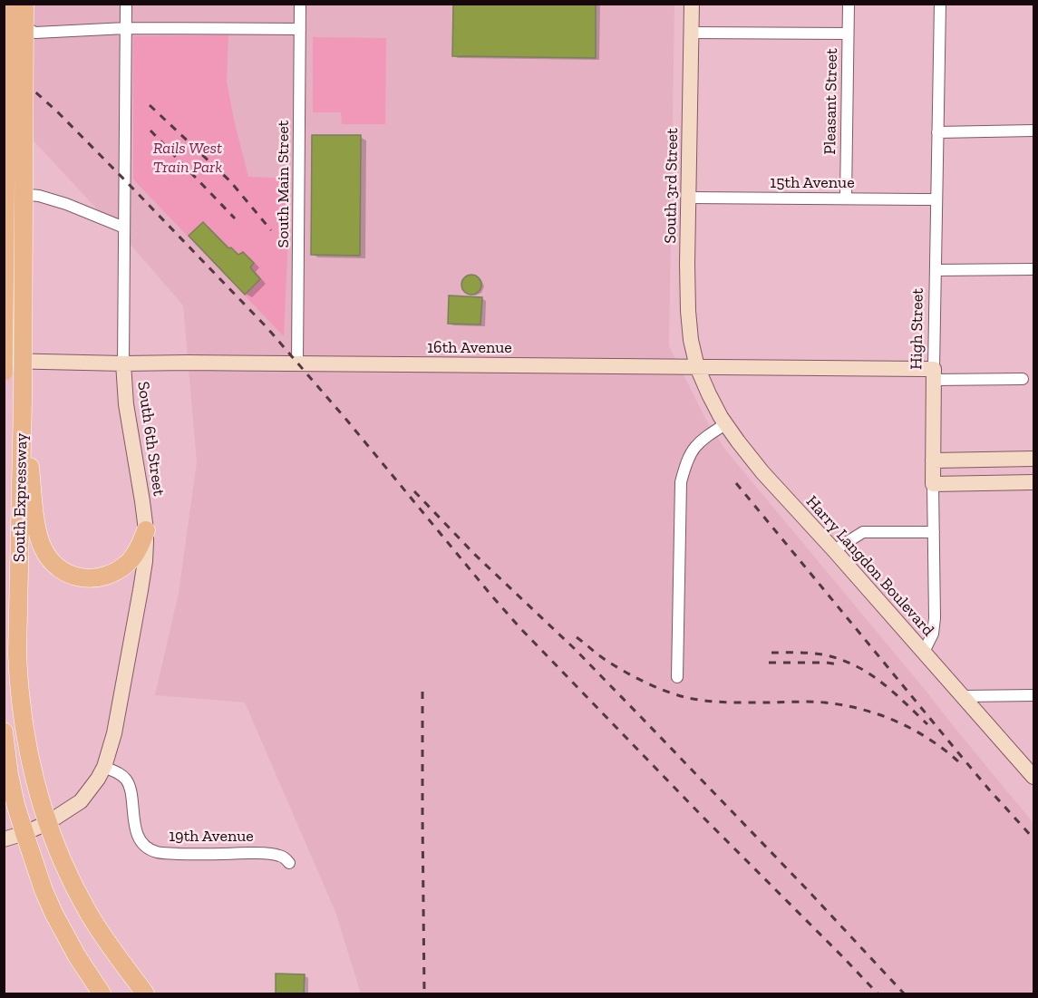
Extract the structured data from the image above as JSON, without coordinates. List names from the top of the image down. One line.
{"streets":{"main road":["South Expressway"],"street":["Pleasant Street","15th Avenue","South Main Street","South 3rd Street","High Street","16th Avenue","South 6th Street","Harry Langdon Boulevard","19th Avenue"]},"crossings":[["Pleasant Street","15th Avenue"],["15th Avenue","South 3rd Street"],["15th Avenue","High Street"],["South Main Street","16th Avenue"],["South 3rd Street","16th Avenue"],["South 3rd Street","Harry Langdon Boulevard"],["High Street","16th Avenue"],["High Street","Harry Langdon Boulevard"],["16th Avenue","South 6th Street"],["16th Avenue","Harry Langdon Boulevard"],["South 6th Street","South Expressway"],["South 6th Street","19th Avenue"]],"parks":["Rails West Train Park"]}
